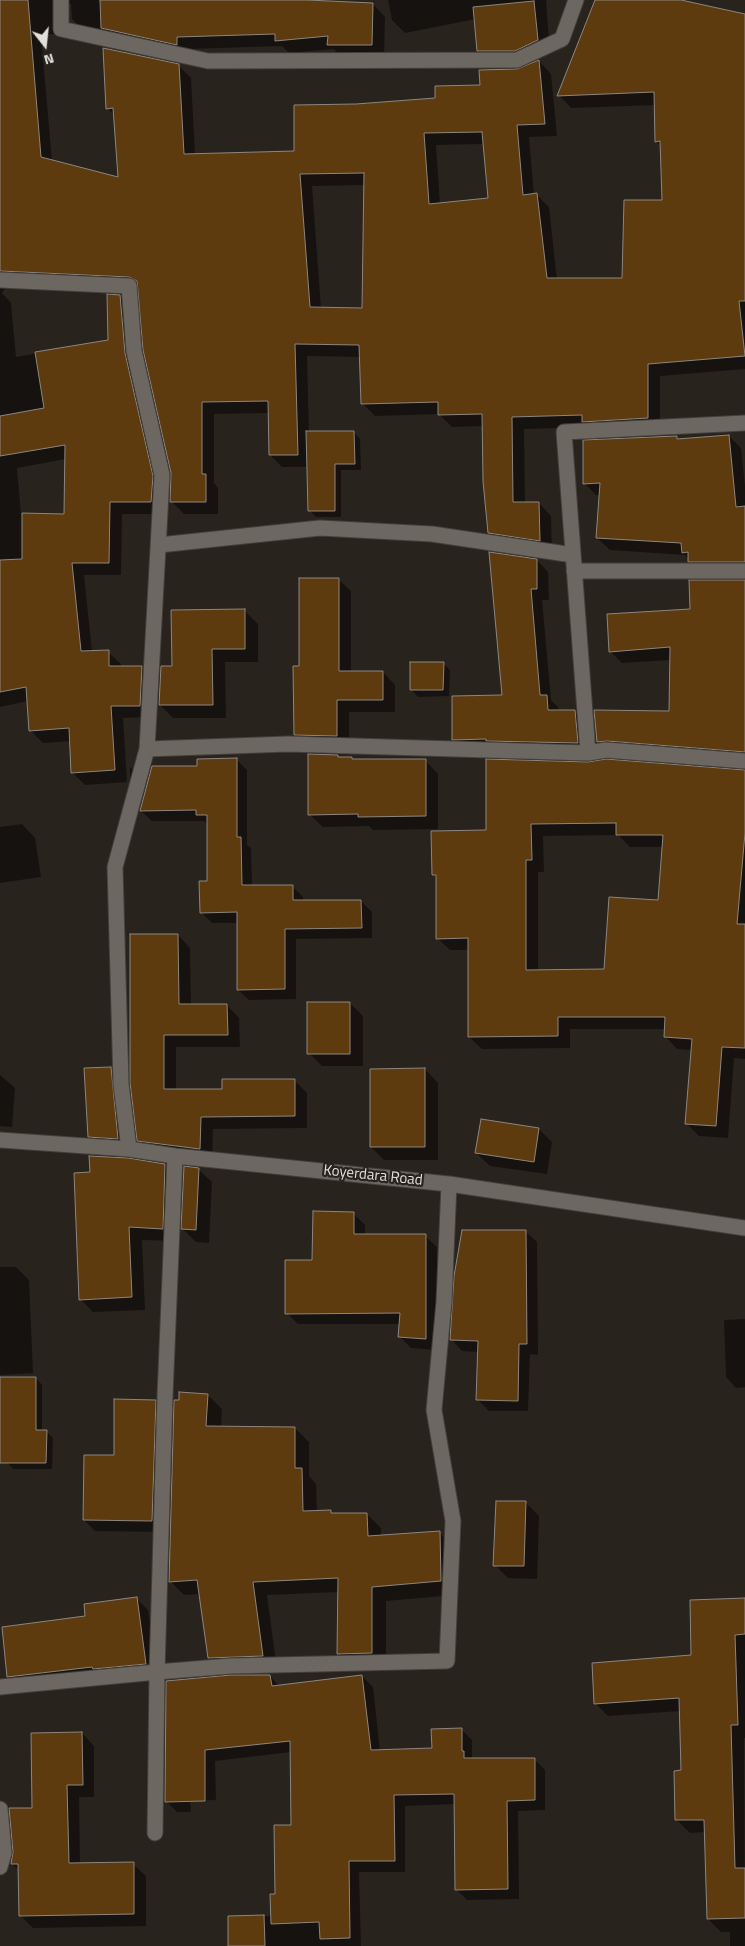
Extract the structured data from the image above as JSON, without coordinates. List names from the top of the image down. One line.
{"streets":{"street":["Koyerdara Road"]},"north":"bottom"}
